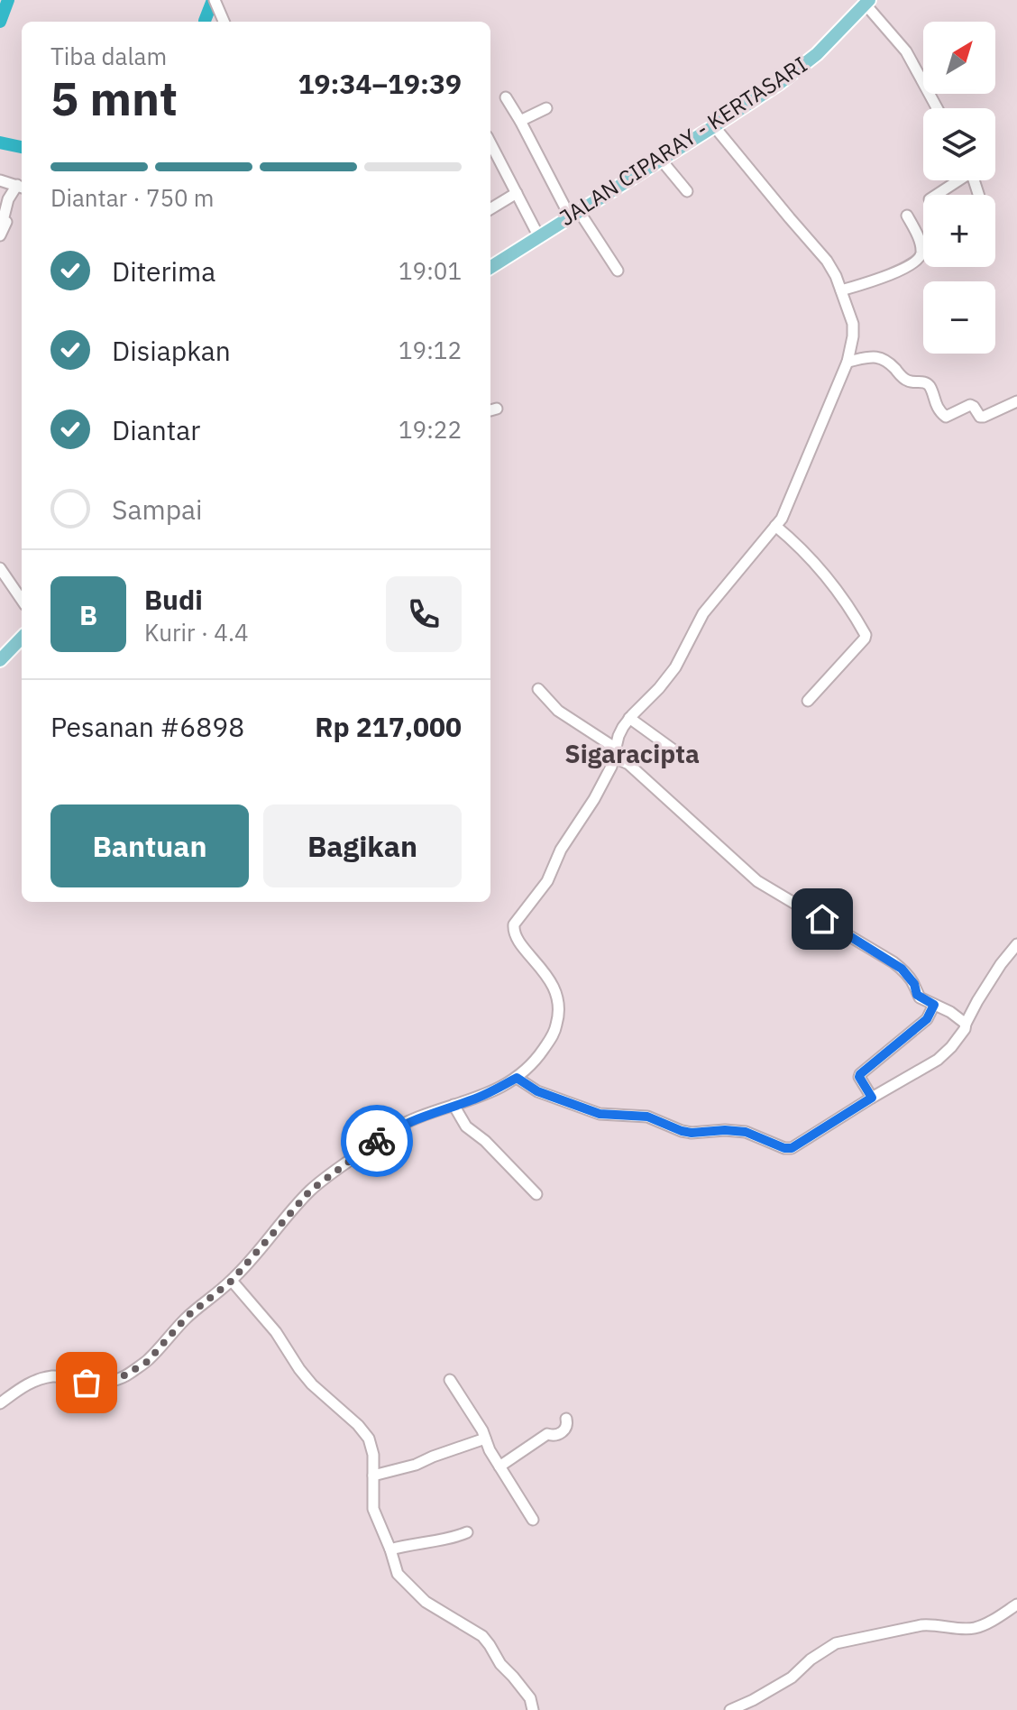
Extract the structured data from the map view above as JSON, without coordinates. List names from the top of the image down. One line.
{"streets":{"main road":["JALAN CIPARAY - KERTASARI"]},"districts":["Sigaracipta"],"north":"top right","page":{"map_buttons":["+","−"],"heading":["5 mnt","Tiba dalam","19:34–19:39"],"panel":["Budi","Kurir · 4.4","Pesanan #6898","Rp 217,000"],"bar":"Diantar · 750 m","list":[["Diterima","19:01"],["Disiapkan","19:12"],["Diantar","19:22"],"Sampai"],"round":"B","buttons":["Bantuan","Bagikan"]}}
